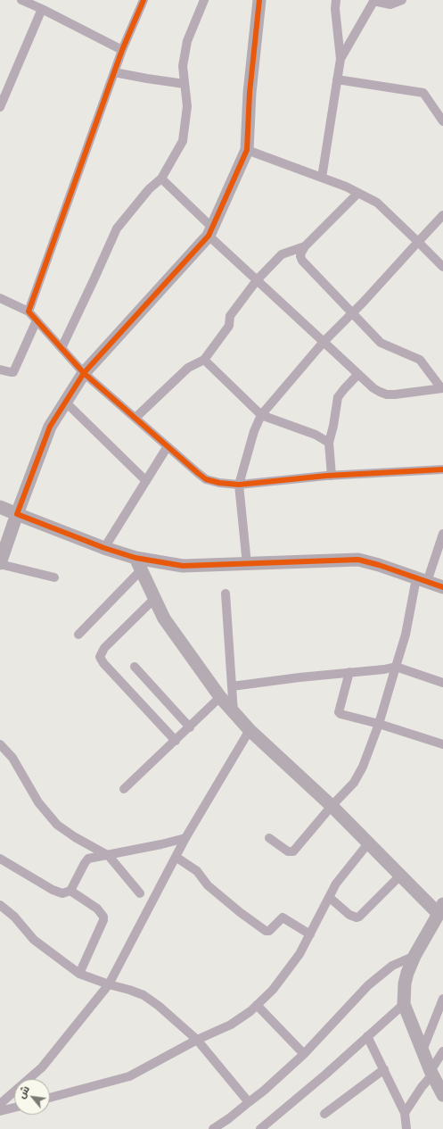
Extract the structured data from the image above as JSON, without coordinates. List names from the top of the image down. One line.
{"north":"top left"}
